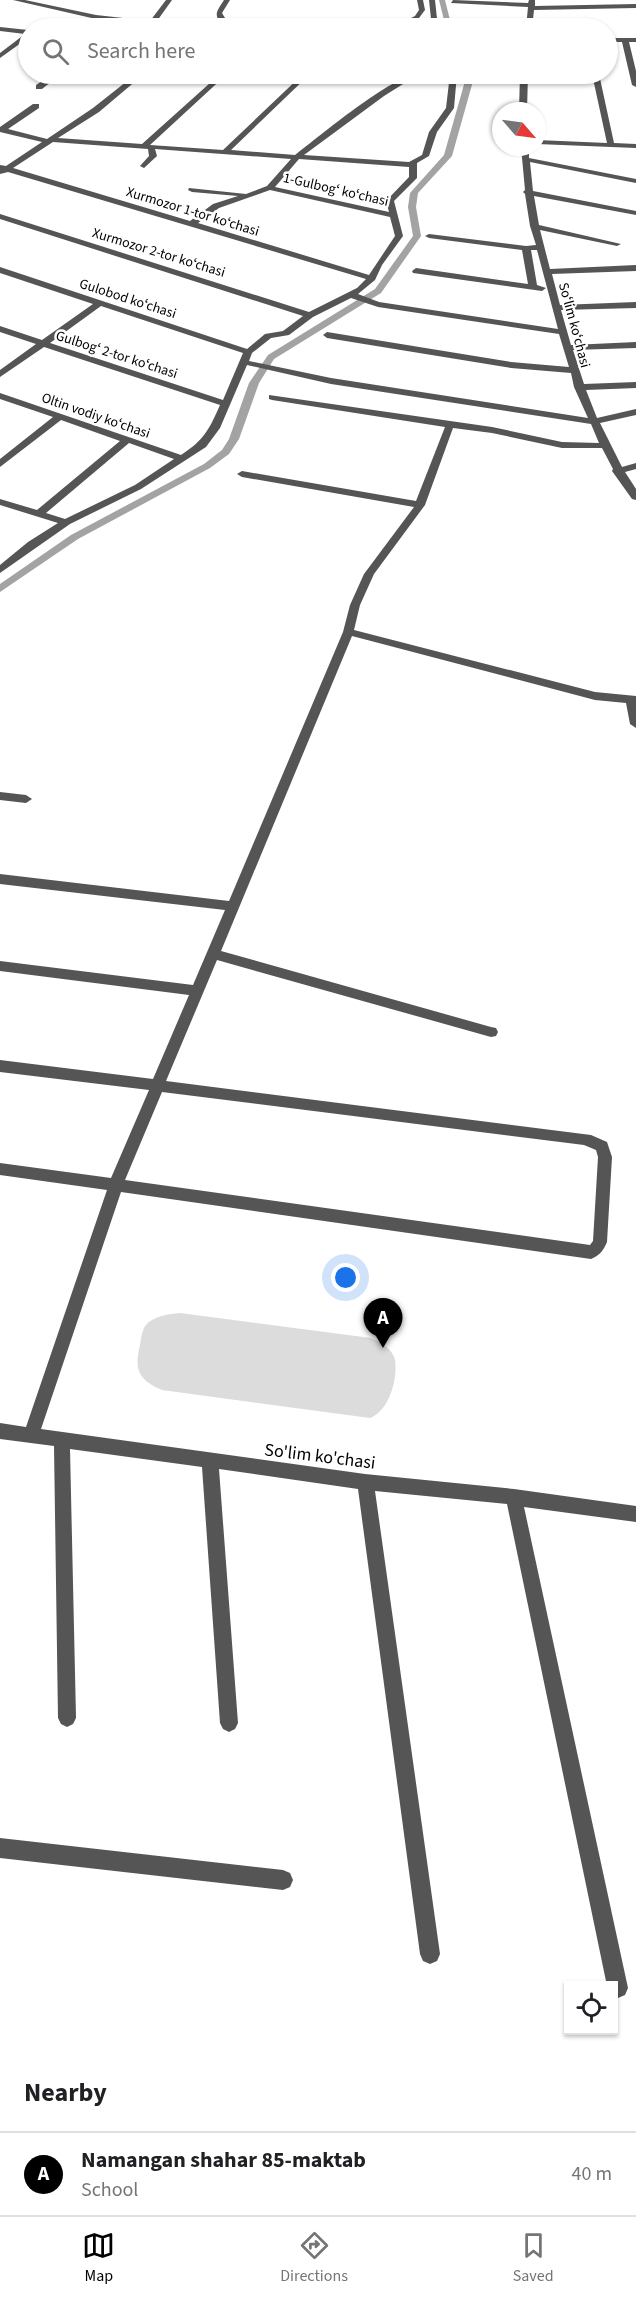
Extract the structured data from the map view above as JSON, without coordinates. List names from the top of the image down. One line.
{"streets":{"street":["1-Gulbogʻ koʻchasi","Xurmozor 1-tor koʻchasi","Xurmozor 2-tor koʻchasi","Gulobod koʻchasi","Soʻlim koʻchasi","Gulbogʻ 2-tor koʻchasi","Oltin vodiy koʻchasi","So'lim ko'chasi"]},"north":"bottom right","page":{"search":"Search here","pins":"A","heading":"Nearby","list":[{"mark":"A","name":"Namangan shahar 85-maktab","note":"School","value":"40 m"}],"nav":["Map","Directions","Saved"]}}
